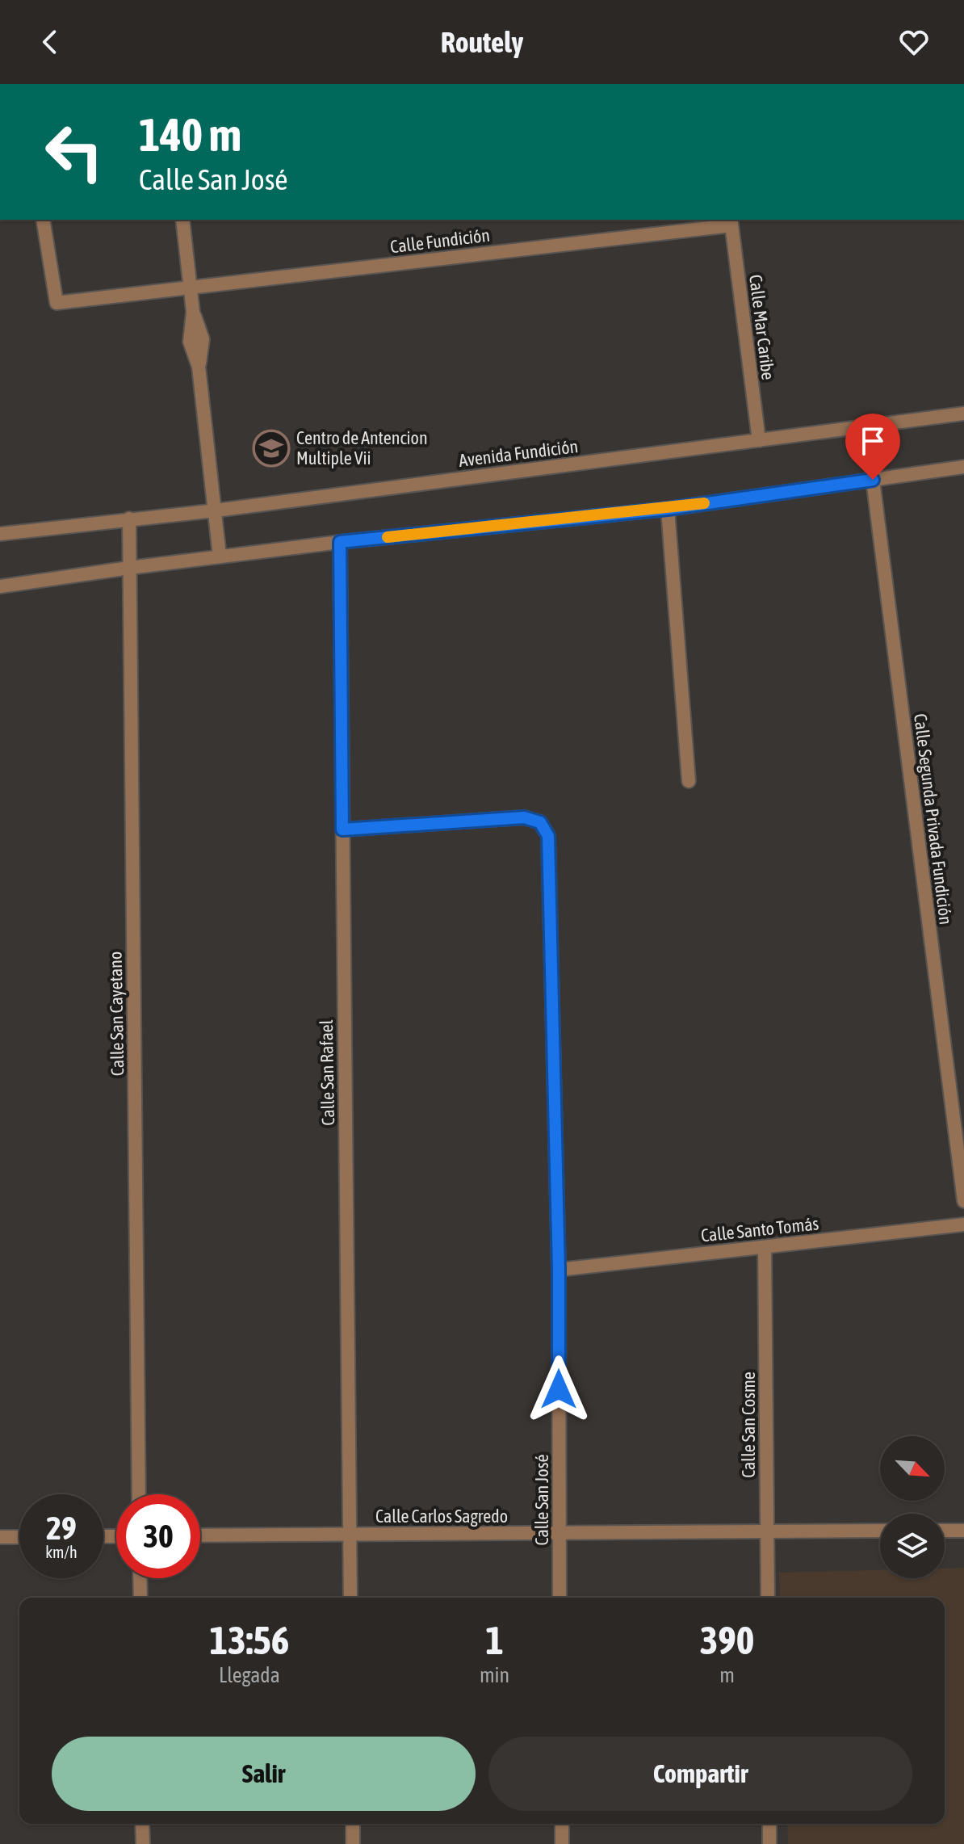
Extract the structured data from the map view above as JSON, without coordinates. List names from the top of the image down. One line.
{"streets":{"street":["Calle Fundición","Calle Mar Caribe","Avenida Fundición","Calle Segunda Privada Fundición","Calle San Cayetano","Calle San Rafael","Calle Santo Tomás","Calle San Cosme","Calle San José","Calle Carlos Sagredo"]},"crossings":[["Calle Fundición","Calle Mar Caribe"],["Calle Mar Caribe","Avenida Fundición"],["Avenida Fundición","Calle San Cayetano"],["Calle San Rafael","Calle San José"],["Calle San Rafael","Calle Carlos Sagredo"],["Calle Santo Tomás","Calle San Cosme"],["Calle Santo Tomás","Calle San José"],["Calle San Cosme","Calle Carlos Sagredo"],["Calle San José","Calle Carlos Sagredo"]],"places":{"school or university":["Centro de Antencion Multiple Vii"]},"north":"bottom right","page":{"header":"Routely","turn":["140 m","Calle San José"],"speed":"29 km/h","limit":"30","eta":["13:56","Llegada","1","min","390","m"],"buttons":["Salir","Compartir"]}}
